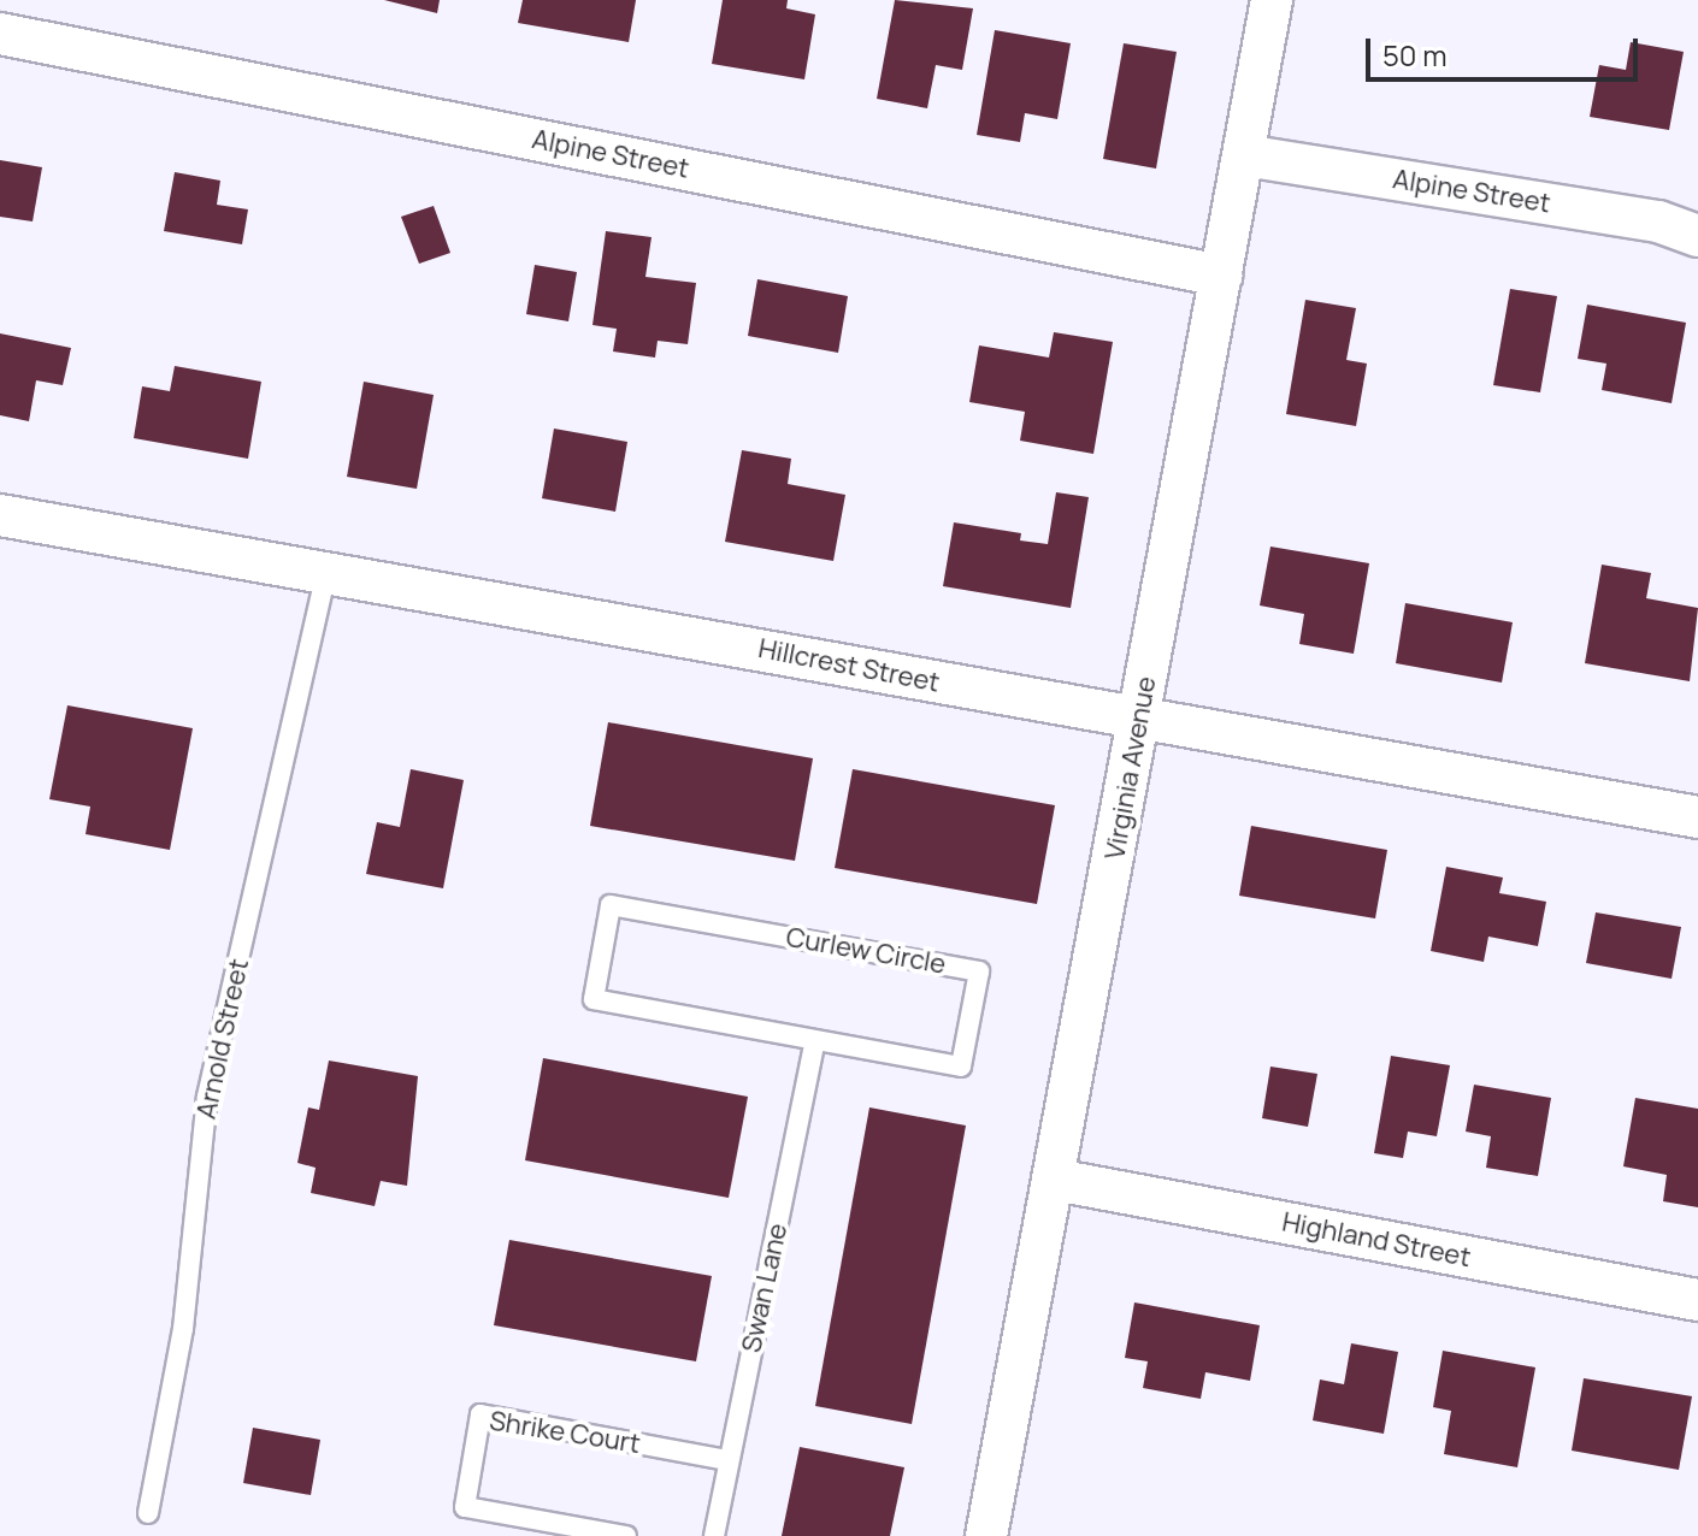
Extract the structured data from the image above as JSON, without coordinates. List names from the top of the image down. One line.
{"streets":{"street":["Alpine Street","Hillcrest Street","Virginia Avenue","Highland Street"],"lane":["Curlew Circle","Arnold Street","Swan Lane","Shrike Court"]},"crossings":[["Alpine Street","Virginia Avenue"],["Hillcrest Street","Virginia Avenue"],["Hillcrest Street","Arnold Street"],["Virginia Avenue","Highland Street"],["Curlew Circle","Swan Lane"],["Swan Lane","Shrike Court"]],"scale_bar":"50 m"}
